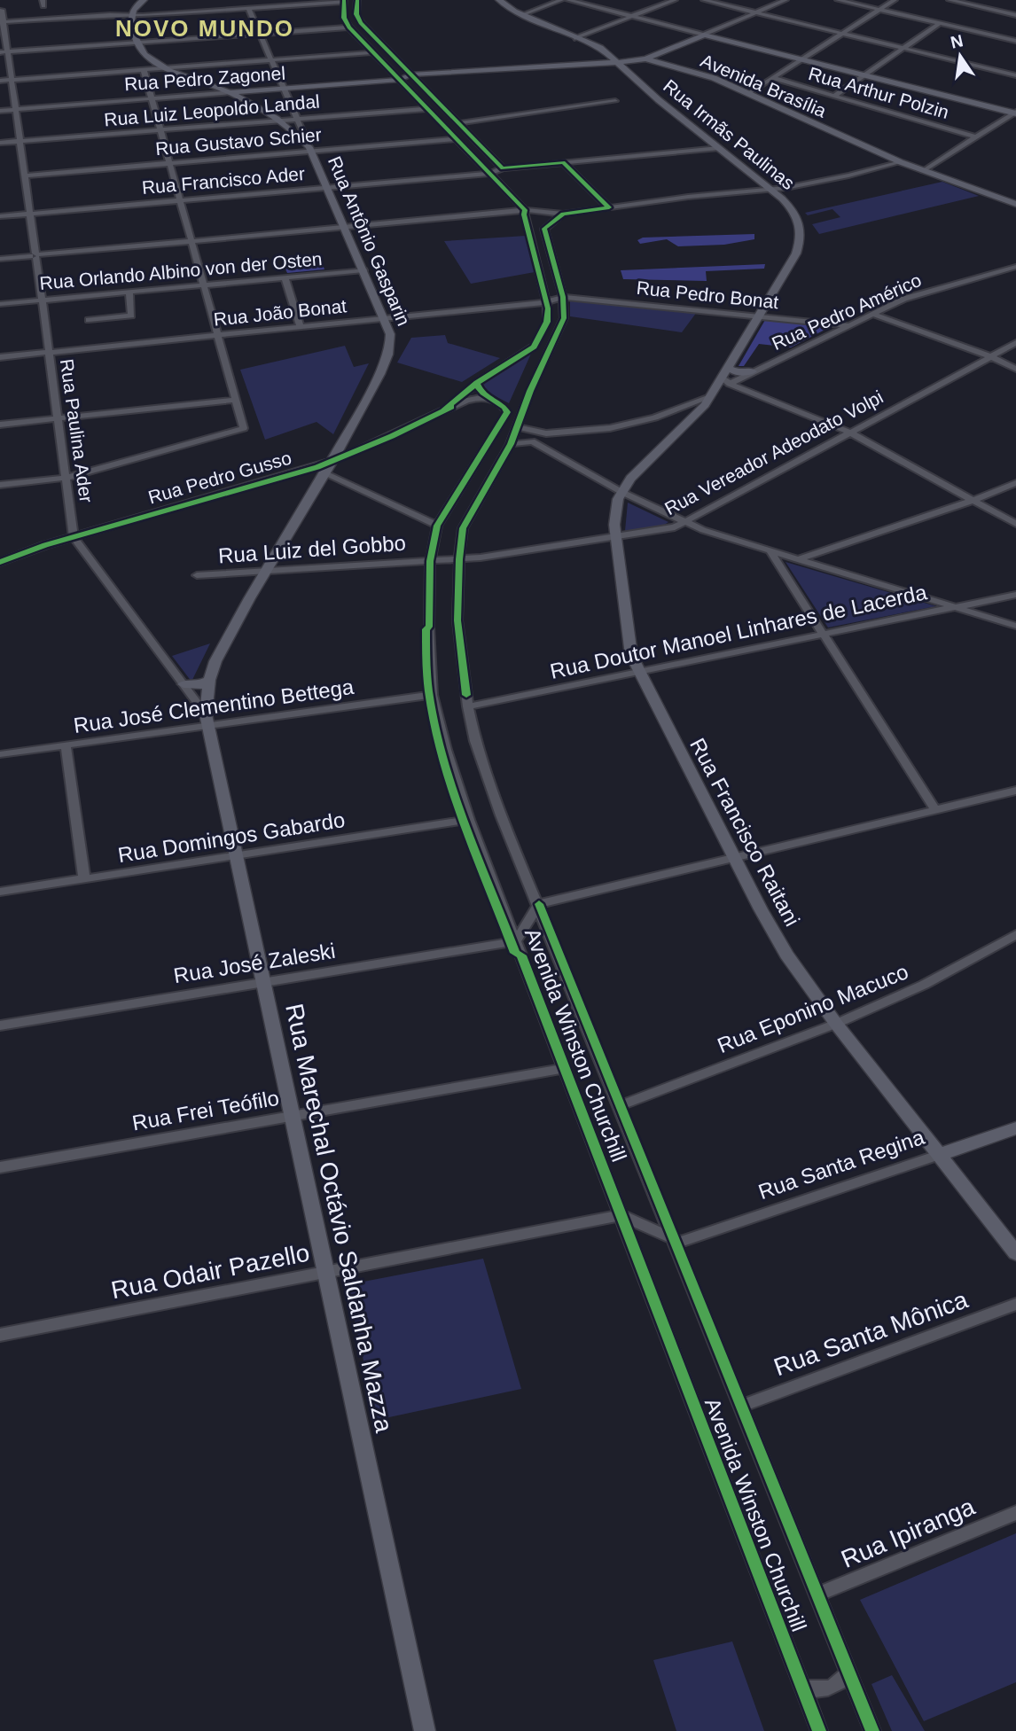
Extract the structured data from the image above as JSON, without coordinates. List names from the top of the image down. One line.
{"streets":{"main road":["Rua Pedro Zagonel","Avenida Brasília","Rua Irmãs Paulinas","Rua Antônio Gasparin","Rua Pedro Gusso","Rua Francisco Raitani","Rua Santa Regina","Rua Marechal Octávio Saldanha Mazza"],"street":["Rua Arthur Polzin","Rua Luiz Leopoldo Landal","Rua Gustavo Schier","Rua Francisco Ader","Rua Orlando Albino von der Osten","Rua Pedro Bonat","Rua Pedro Américo","Rua João Bonat","Rua Paulina Ader","Rua Vereador Adeodato Volpi","Rua Luiz del Gobbo","Rua Doutor Manoel Linhares de Lacerda","Rua José Clementino Bettega","Rua Domingos Gabardo","Rua José Zaleski","Rua Eponino Macuco","Avenida Winston Churchill","Rua Frei Teófilo","Rua Odair Pazello","Rua Santa Mônica","Rua Ipiranga"]},"crossings":[["Rua Pedro Zagonel","Avenida Brasília"],["Rua Pedro Zagonel","Rua Irmãs Paulinas"],["Rua Pedro Zagonel","Rua Antônio Gasparin"],["Rua Pedro Zagonel","Rua Paulina Ader"],["Avenida Brasília","Rua Irmãs Paulinas"],["Rua Luiz Leopoldo Landal","Rua Antônio Gasparin"],["Rua Luiz Leopoldo Landal","Rua Paulina Ader"],["Rua Irmãs Paulinas","Rua Francisco Ader"],["Rua Irmãs Paulinas","Rua Pedro Bonat"],["Rua Irmãs Paulinas","Rua Pedro Américo"],["Rua Irmãs Paulinas","Rua Francisco Raitani"],["Rua Gustavo Schier","Rua Antônio Gasparin"],["Rua Gustavo Schier","Rua Paulina Ader"],["Rua Francisco Ader","Rua Antônio Gasparin"],["Rua Francisco Ader","Rua Paulina Ader"],["Rua Antônio Gasparin","Rua Orlando Albino von der Osten"],["Rua Antônio Gasparin","Rua João Bonat"],["Rua Antônio Gasparin","Rua Paulina Ader"],["Rua Antônio Gasparin","Rua Pedro Gusso"],["Rua Antônio Gasparin","Rua Luiz del Gobbo"],["Rua Antônio Gasparin","Rua José Clementino Bettega"],["Rua Antônio Gasparin","Rua Marechal Octávio Saldanha Mazza"],["Rua Orlando Albino von der Osten","Rua Paulina Ader"],["Rua Pedro Bonat","Rua Pedro Américo"],["Rua Pedro Bonat","Rua João Bonat"],["Rua João Bonat","Rua Paulina Ader"],["Rua João Bonat","Rua Pedro Gusso"],["Rua Paulina Ader","Rua Pedro Gusso"],["Rua Paulina Ader","Rua José Clementino Bettega"],["Rua Paulina Ader","Rua Marechal Octávio Saldanha Mazza"],["Rua Vereador Adeodato Volpi","Rua Luiz del Gobbo"],["Rua Vereador Adeodato Volpi","Rua Francisco Raitani"],["Rua Vereador Adeodato Volpi","Avenida Winston Churchill"],["Rua Pedro Gusso","Avenida Winston Churchill"],["Rua Luiz del Gobbo","Avenida Winston Churchill"],["Rua Doutor Manoel Linhares de Lacerda","Rua Francisco Raitani"],["Rua Doutor Manoel Linhares de Lacerda","Avenida Winston Churchill"],["Rua José Clementino Bettega","Avenida Winston Churchill"],["Rua José Clementino Bettega","Rua Marechal Octávio Saldanha Mazza"],["Rua Francisco Raitani","Rua Eponino Macuco"],["Rua Francisco Raitani","Rua Santa Regina"],["Rua Domingos Gabardo","Avenida Winston Churchill"],["Rua Domingos Gabardo","Rua Marechal Octávio Saldanha Mazza"],["Rua José Zaleski","Avenida Winston Churchill"],["Rua José Zaleski","Rua Marechal Octávio Saldanha Mazza"],["Rua Eponino Macuco","Avenida Winston Churchill"],["Avenida Winston Churchill","Rua Frei Teófilo"],["Avenida Winston Churchill","Rua Santa Regina"],["Avenida Winston Churchill","Rua Odair Pazello"],["Avenida Winston Churchill","Rua Santa Mônica"],["Avenida Winston Churchill","Rua Ipiranga"],["Rua Frei Teófilo","Rua Marechal Octávio Saldanha Mazza"],["Rua Marechal Octávio Saldanha Mazza","Rua Odair Pazello"]],"districts":["NOVO MUNDO"],"north":"top"}
